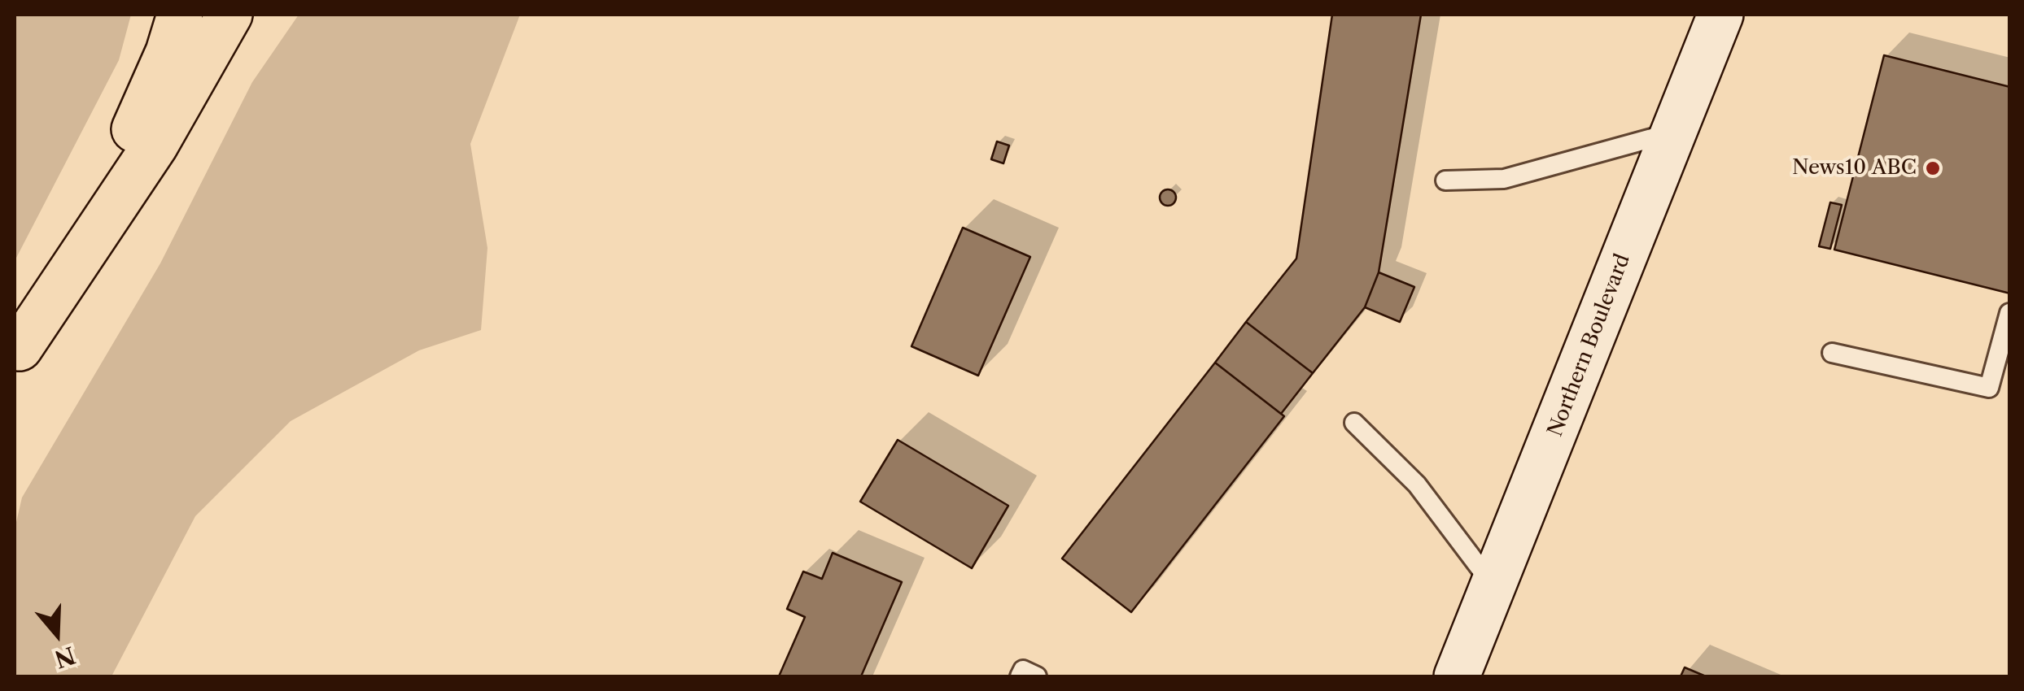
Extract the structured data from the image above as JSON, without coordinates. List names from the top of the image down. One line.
{"streets":{"main road":["Northern Boulevard"]},"places":["News10 ABC"],"north":"bottom"}
